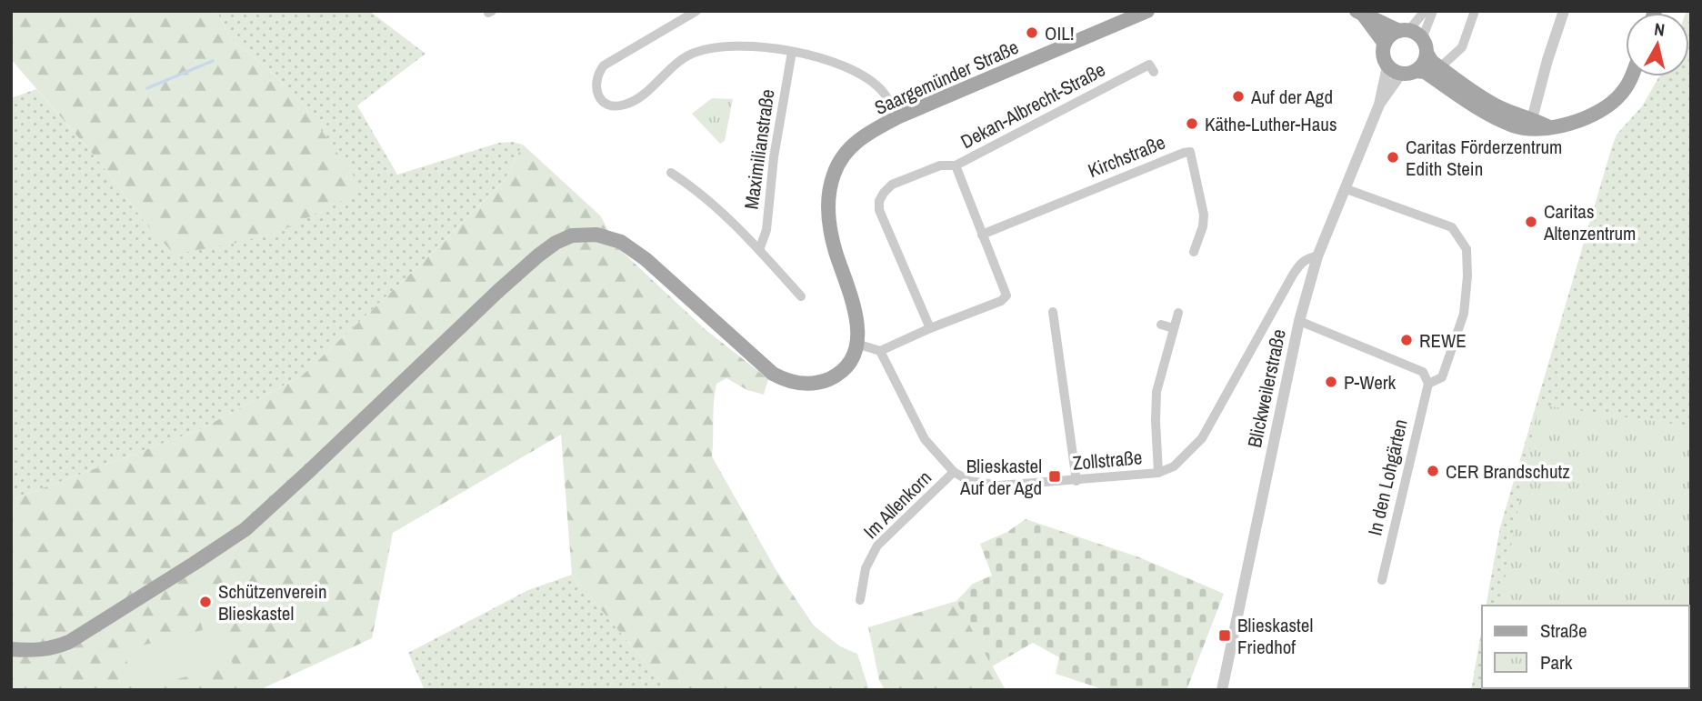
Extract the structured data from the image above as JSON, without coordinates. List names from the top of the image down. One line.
{"streets":{"main road":["Saargemünder Straße"],"street":["Dekan-Albrecht-Straße","Maximilianstraße","Kirchstraße","Blickweilerstraße","Zollstraße","In den Lohgärten","Im Allenkorn"]},"crossings":[["Blickweilerstraße","Zollstraße"],["Blickweilerstraße","In den Lohgärten"],["Zollstraße","Im Allenkorn"]],"places":{"other":["OIL!","Auf der Agd","Käthe-Luther-Haus","Caritas Förderzentrum Edith Stein","Caritas Altenzentrum","REWE","P-Werk","CER Brandschutz","Schützenverein Blieskastel"],"transit":["Blieskastel Auf der Agd","Blieskastel Friedhof"]},"legend":["Straße","Park"],"north":"top"}
